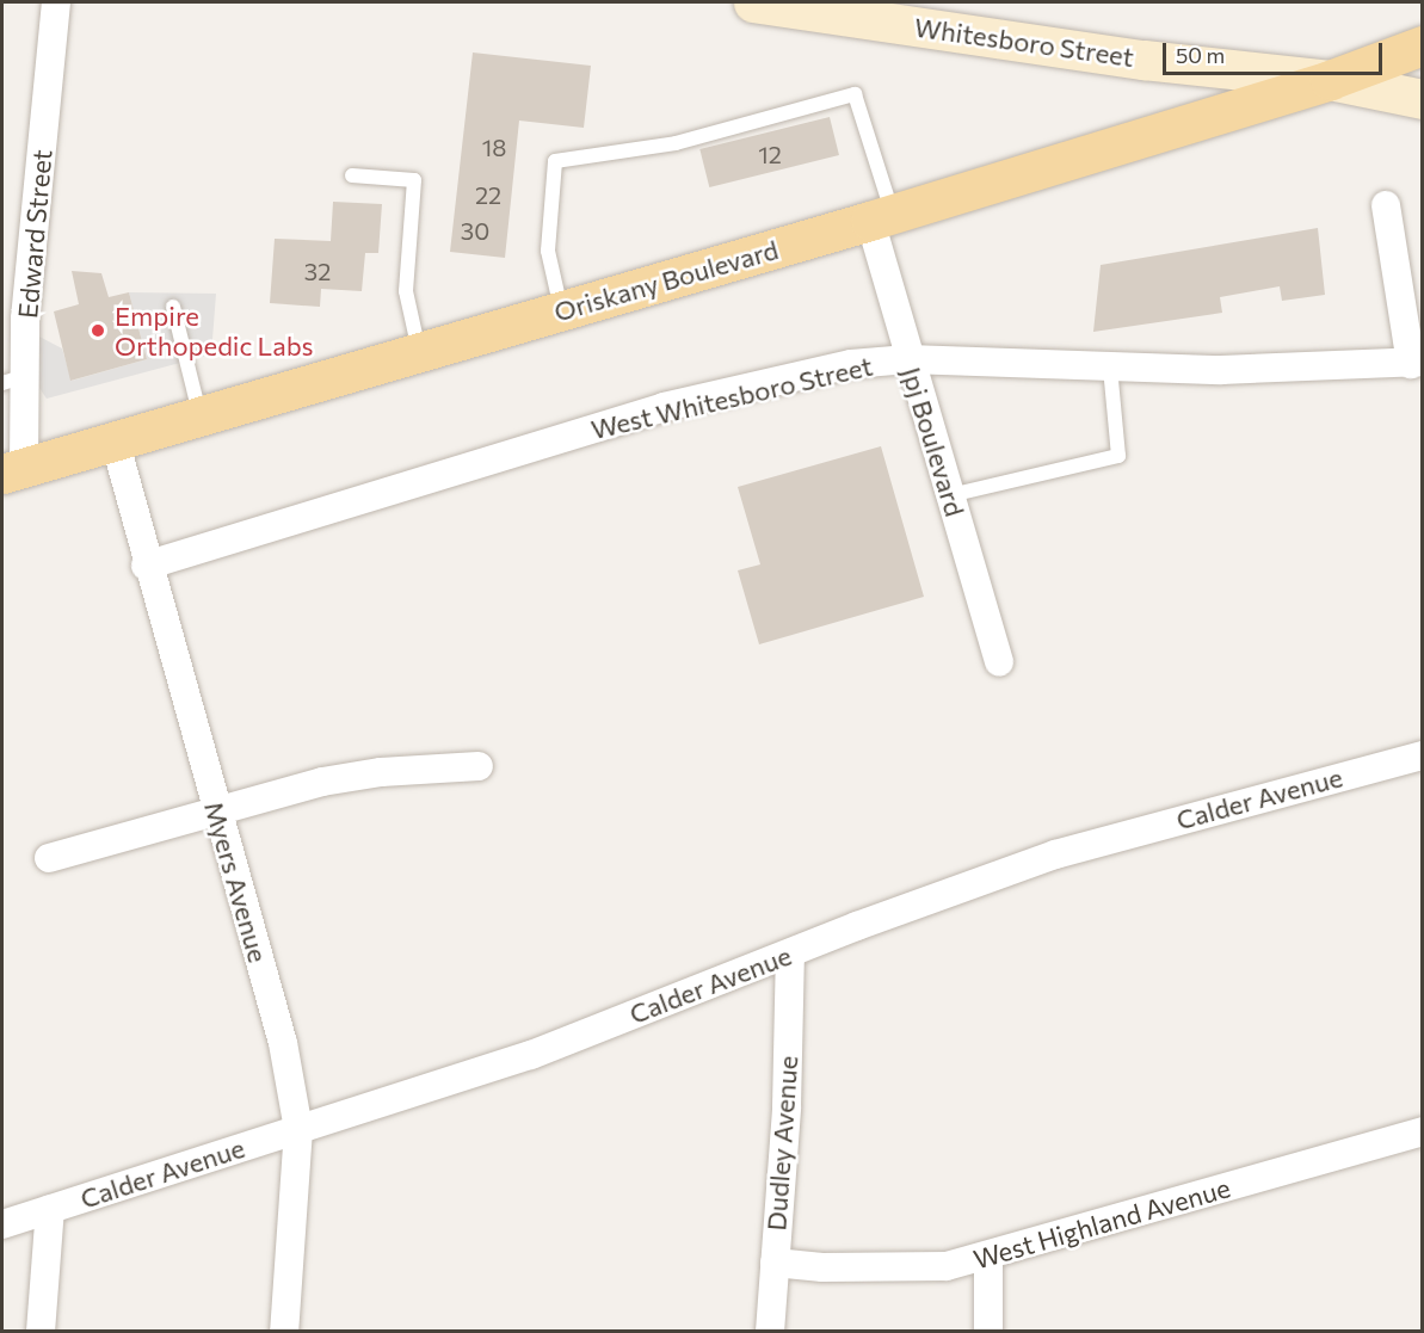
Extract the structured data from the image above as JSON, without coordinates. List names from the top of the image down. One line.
{"streets":{"main road":["Oriskany Boulevard"],"street":["Whitesboro Street","Edward Street","West Whitesboro Street","Jpj Boulevard","Calder Avenue","Myers Avenue","Dudley Avenue","West Highland Avenue"]},"crossings":[["Whitesboro Street","Oriskany Boulevard"],["Edward Street","Oriskany Boulevard"],["Oriskany Boulevard","Jpj Boulevard"],["Oriskany Boulevard","Myers Avenue"],["West Whitesboro Street","Jpj Boulevard"],["West Whitesboro Street","Myers Avenue"],["Calder Avenue","Myers Avenue"],["Calder Avenue","Dudley Avenue"],["Dudley Avenue","West Highland Avenue"]],"places":["Empire Orthopedic Labs"],"house_numbers":["18","12","22","30","32"],"scale_bar":"50 m"}
